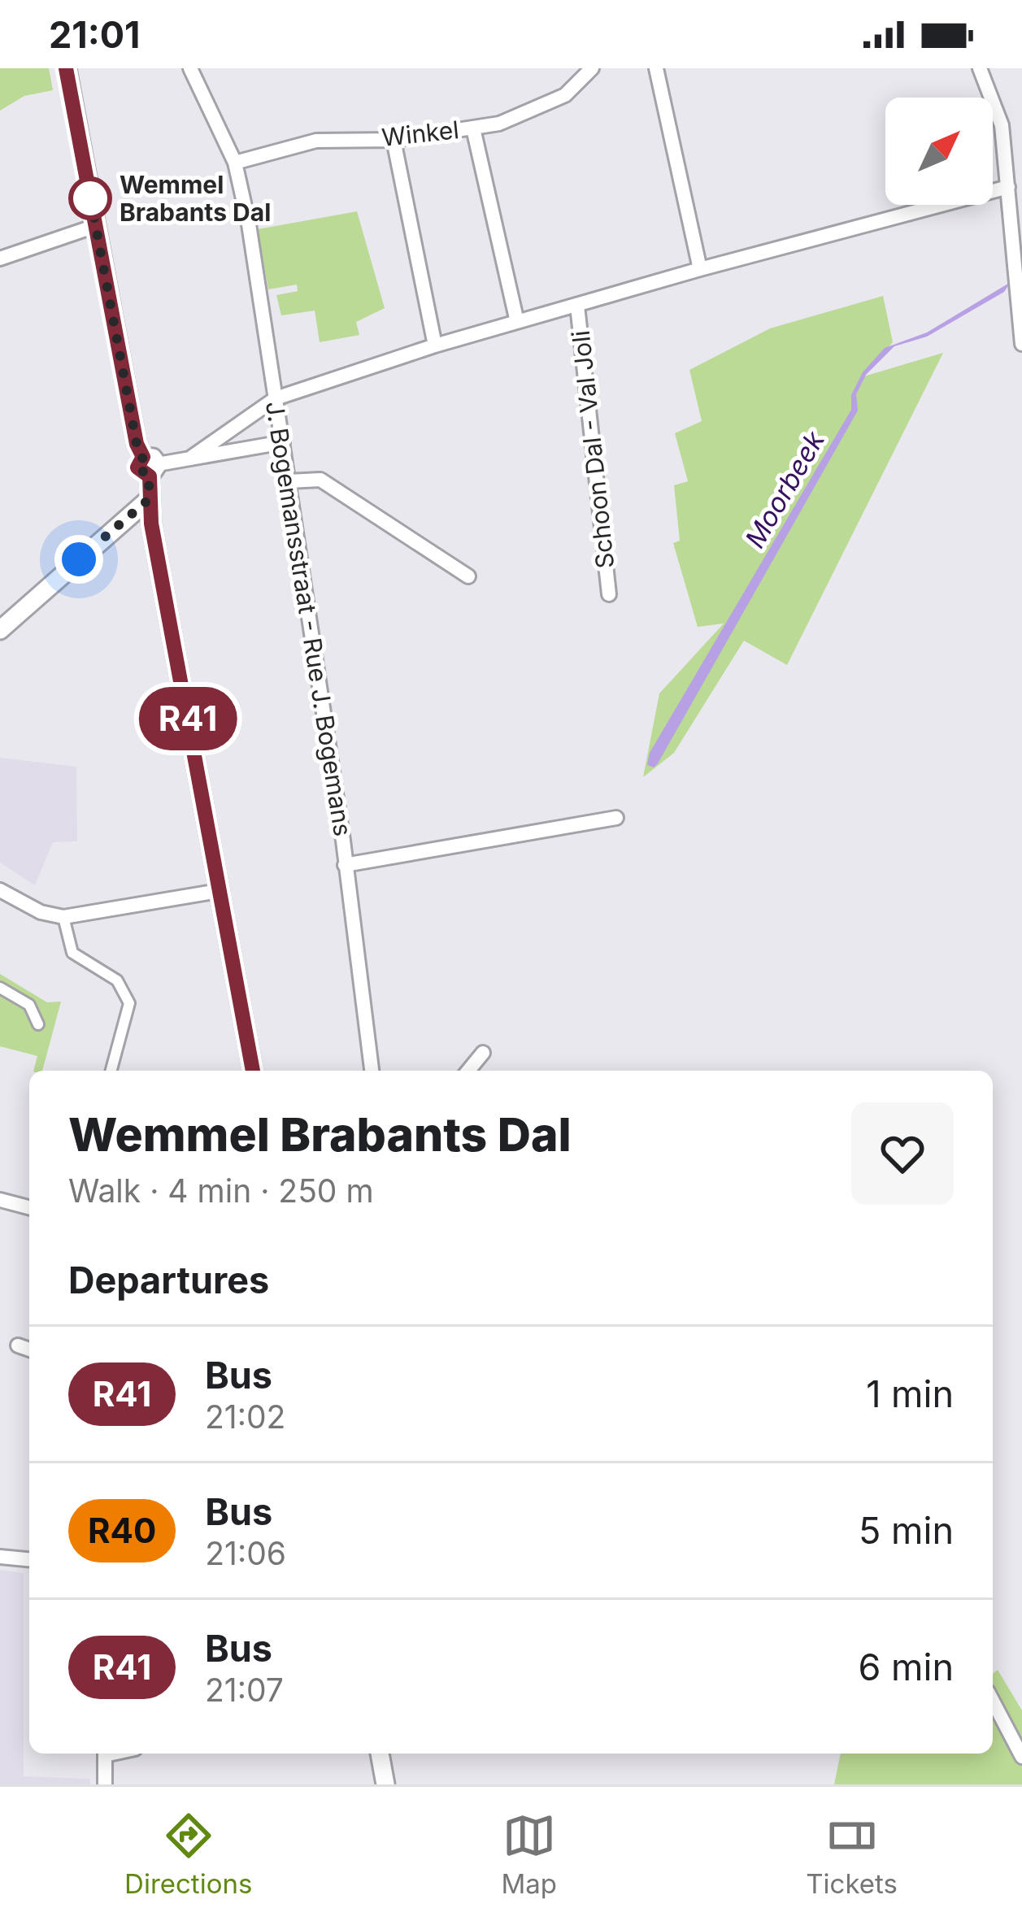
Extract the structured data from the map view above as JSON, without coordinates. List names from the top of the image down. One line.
{"streets":{"street":["Winkel","Schoon Dal - Val Joli","J. Bogemansstraat - Rue J. Bogemans"]},"crossings":[["Winkel","J. Bogemansstraat - Rue J. Bogemans"]],"water":["Moorbeek"],"places":["Wemmel Brabants Dal"],"lines":["bus line R41"],"north":"top right","page":{"status":"21:01","on_map":"R41","heading":[["Wemmel Brabants Dal","Walk · 4 min · 250 m"],"Departures"],"list":[{"mark":"R41","name":"Bus","note":"21:02","value":"1 min"},{"mark":"R40","name":"Bus","note":"21:06","value":"5 min"},{"mark":"R41","name":"Bus","note":"21:07","value":"6 min"}],"tabs":["Directions","Map","Tickets"]}}
